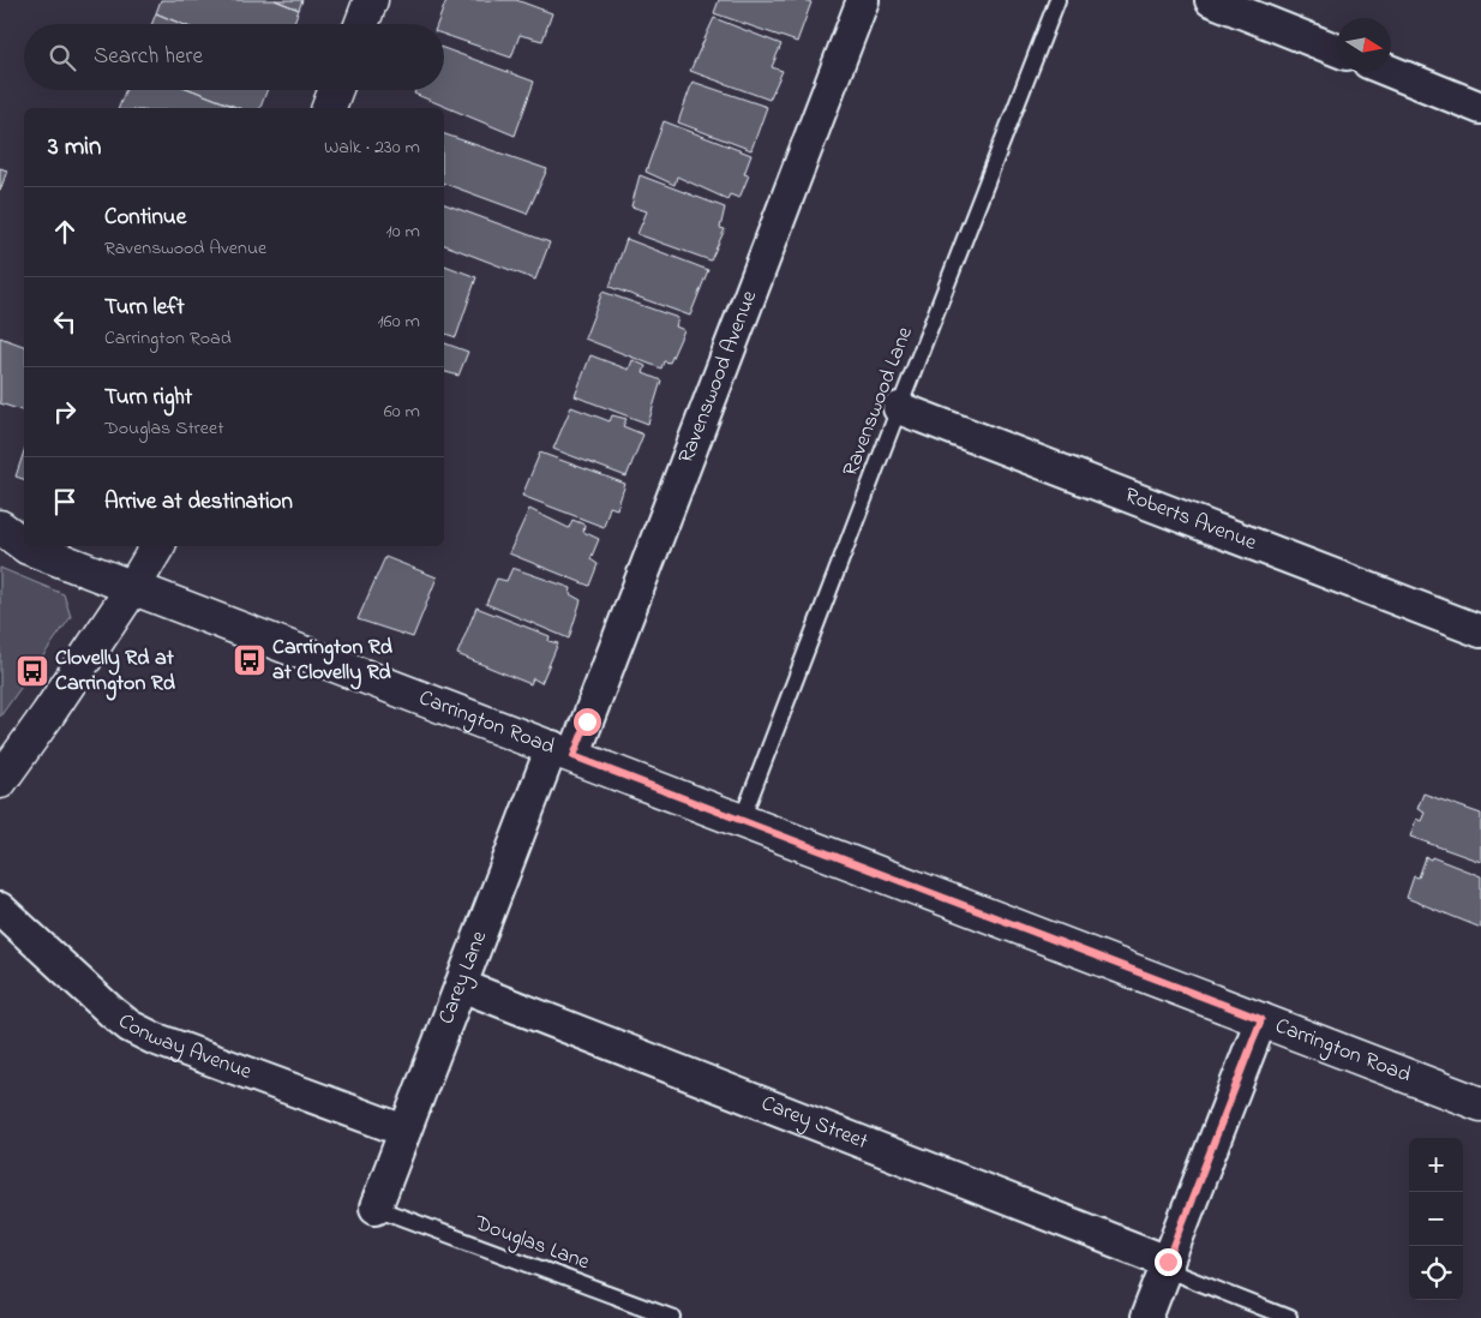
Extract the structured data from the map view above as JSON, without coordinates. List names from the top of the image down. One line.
{"streets":{"main road":["Carrington Road"],"street":["Ravenswood Avenue","Roberts Avenue","Carey Lane","Conway Avenue","Carey Street"],"lane":["Ravenswood Lane","Douglas Lane"]},"crossings":[["Ravenswood Avenue","Carrington Road"],["Ravenswood Avenue","Carey Lane"],["Ravenswood Lane","Roberts Avenue"],["Ravenswood Lane","Carrington Road"],["Carrington Road","Carey Lane"],["Carey Lane","Conway Avenue"],["Carey Lane","Carey Street"],["Carey Lane","Douglas Lane"]],"places":{"bus stop":["Carrington Rd at Clovelly Rd","Clovelly Rd at Carrington Rd"]},"north":"right","page":{"search":"Search here","heading":["3 min","Walk · 230 m"],"list":[["Continue","Ravenswood Avenue","10 m"],["Turn left","Carrington Road","160 m"],["Turn right","Douglas Street","60 m"],"Arrive at destination"],"map_buttons":["+","−"]}}
